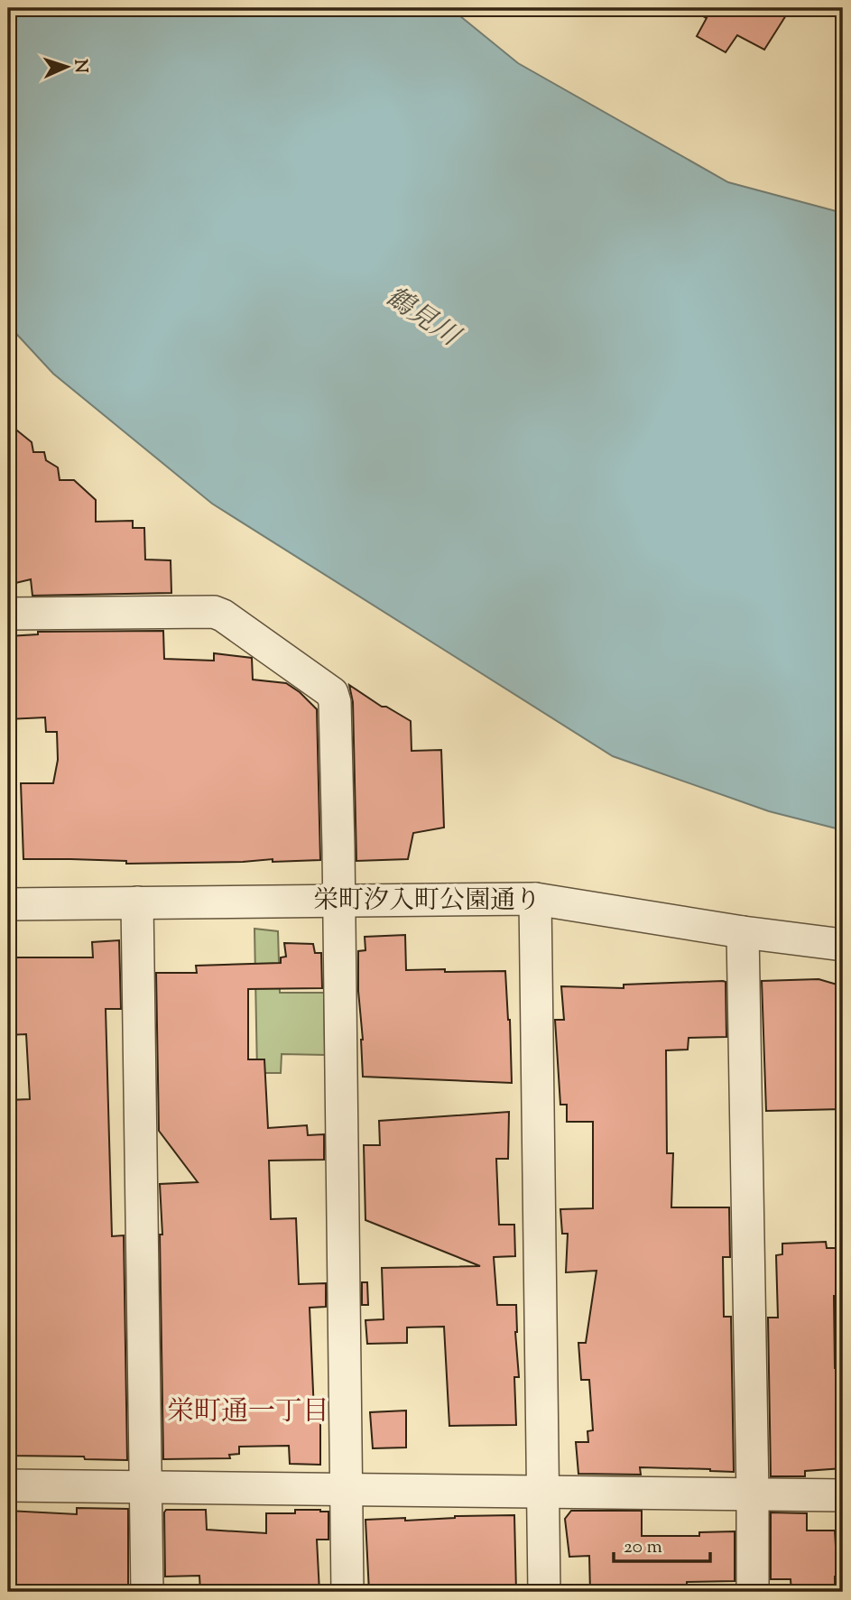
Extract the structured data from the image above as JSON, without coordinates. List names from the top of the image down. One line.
{"streets":{"street":["栄町汐入町公園通り"]},"districts":["栄町通一丁目"],"water":["鶴見川"],"scale_bar":"20 m","north":"right"}
